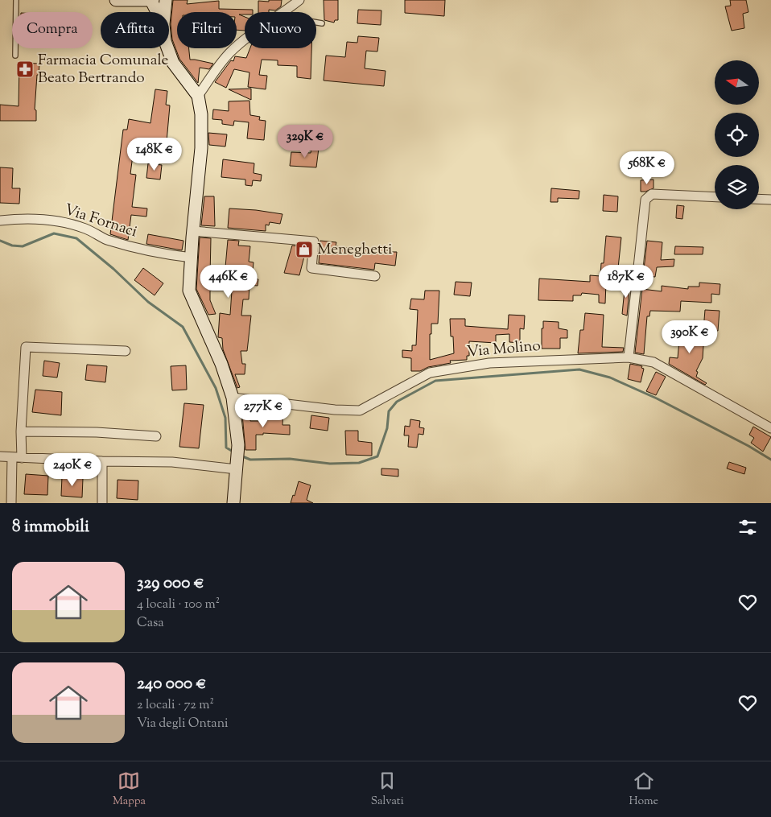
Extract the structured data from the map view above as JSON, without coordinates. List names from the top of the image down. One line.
{"streets":{"street":["Via Fornaci","Via Molino"]},"places":{"pharmacy":["Farmacia Comunale Beato Bertrando"],"shop":["Meneghetti"]},"north":"left","page":{"chip":["Compra","Affitta","Filtri","Nuovo"],"price":["329K €","148K €","568K €","446K €","187K €","390K €","277K €","240K €"],"heading":"8 immobili","list":[{"name":"329 000 €","note":"4 locali · 100 m² · Casa"},{"name":"240 000 €","note":"2 locali · 72 m² · Via degli Ontani"}],"tabs":["Mappa","Salvati","Home"]}}
